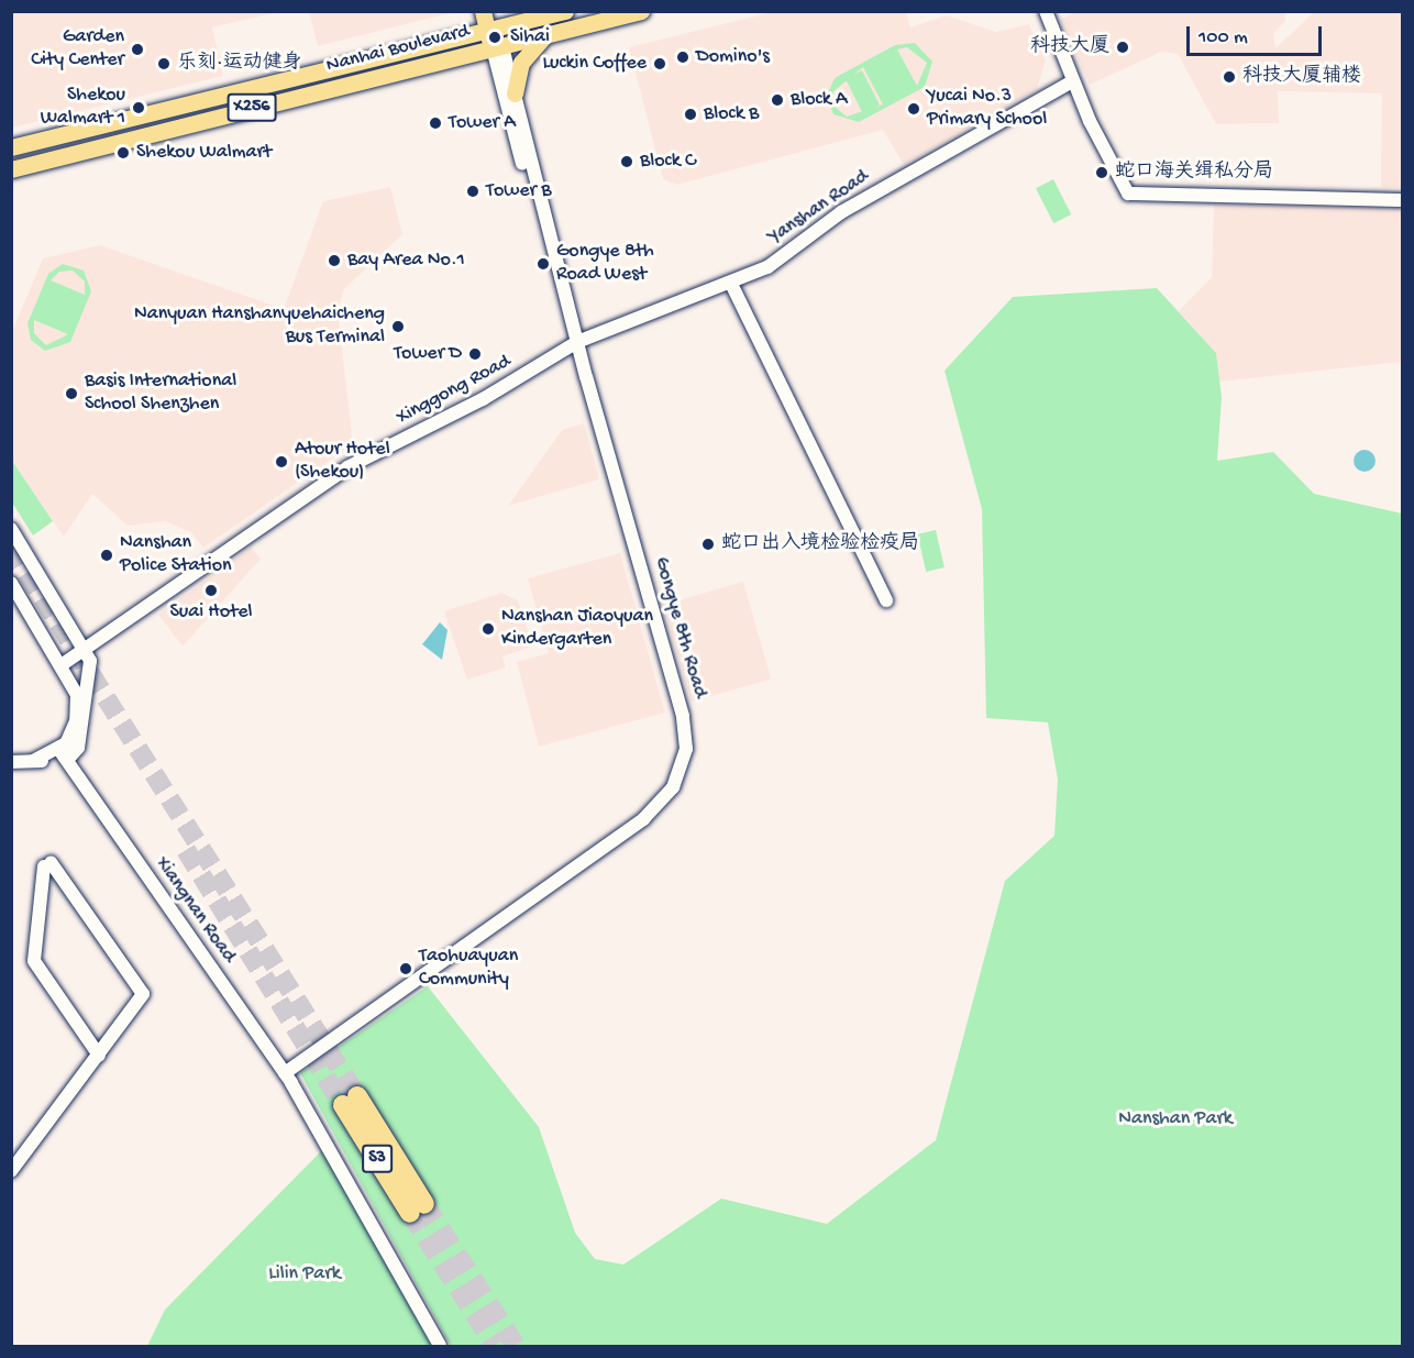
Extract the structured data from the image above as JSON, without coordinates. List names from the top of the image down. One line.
{"streets":{"highway":["S3"],"main road":["Nanhai Boulevard","X256","Gongye 8th Road"],"street":["Yanshan Road","Xinggong Road","Xiangnan Road"]},"crossings":[["Nanhai Boulevard","Gongye 8th Road"],["Yanshan Road","Xinggong Road"],["Yanshan Road","Gongye 8th Road"],["Xinggong Road","Gongye 8th Road"],["Gongye 8th Road","Xiangnan Road"]],"parks":["Nanshan Park","Lilin Park"],"places":["Sihai","科技大厦","Garden City Center","Domino's","乐刻·运动健身","Luckin Coffee","科技大厦辅楼","Block A","Shekou Walmart 1","Yucai No.3 Primary School","Block B","Tower A","Shekou Walmart","Block C","蛇口海关缉私分局","Tower B","Bay Area No.1","Gongye 8th Road West","Nanyuan Hanshanyuehaicheng Bus Terminal","Tower D","Basis International School Shenzhen","Atour Hotel (Shekou)","蛇口出入境检验检疫局","Nanshan Police Station","Suai Hotel","Nanshan Jiaoyuan Kindergarten","Taohuayuan Community"],"scale_bar":"100 m"}
